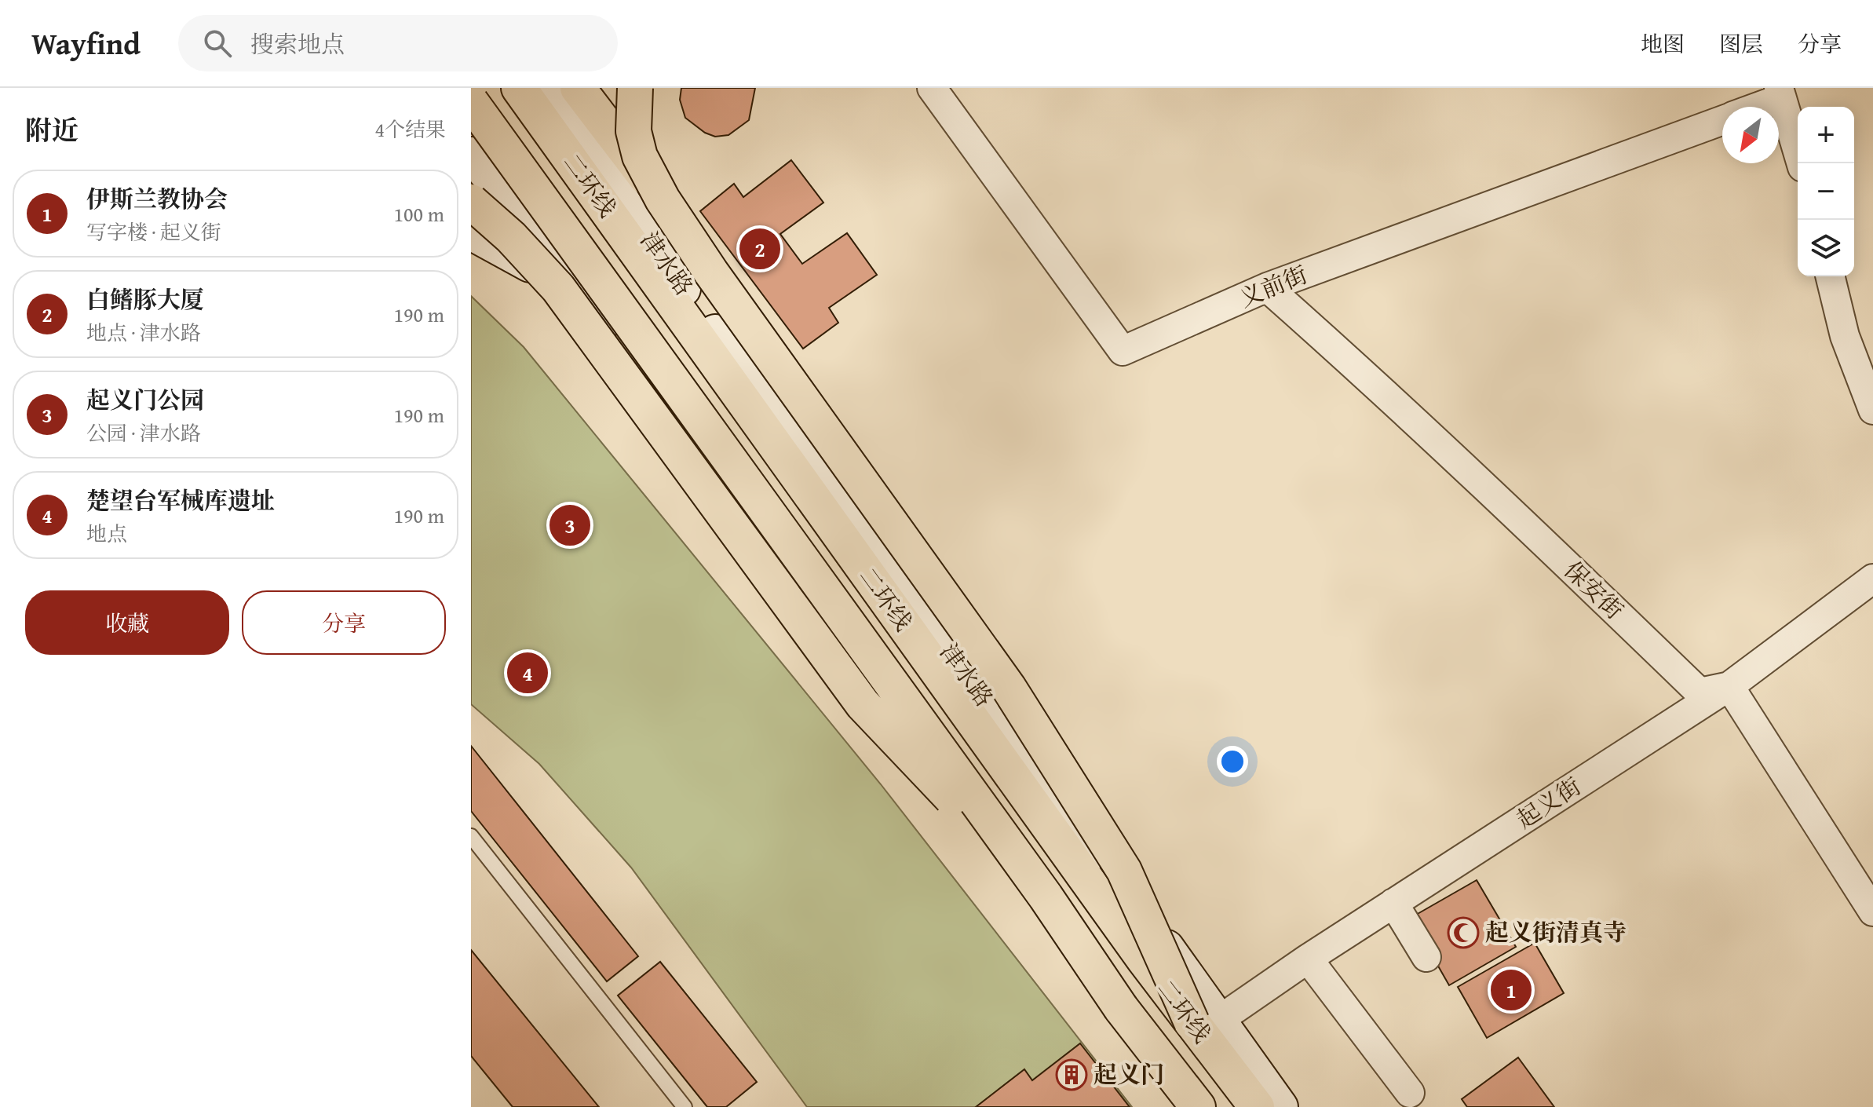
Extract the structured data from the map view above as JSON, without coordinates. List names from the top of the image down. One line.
{"streets":{"highway":["二环线"],"main road":["津水路"],"street":["义前街","保安街","起义街"]},"crossings":[["二环线","津水路"],["二环线","起义街"],["津水路","起义街"],["义前街","保安街"],["保安街","起义街"]],"places":{"mosque":["起义街清真寺"],"building":["起义门"]},"north":"bottom left","page":{"header":"Wayfind","search":"搜索地点","nav":["地图","图层","分享"],"heading":["附近","4个结果"],"map_buttons":["+","−"],"list":[{"mark":"1","name":"伊斯兰教协会","note":"写字楼 · 起义街","value":"100 m"},{"mark":"2","name":"白鳍豚大厦","note":"地点 · 津水路","value":"190 m"},{"mark":"3","name":"起义门公园","note":"公园 · 津水路","value":"190 m"},{"mark":"4","name":"楚望台军械库遗址","note":"地点","value":"190 m"}],"pins":["2","3","4","1"],"buttons":["收藏","分享"]}}
